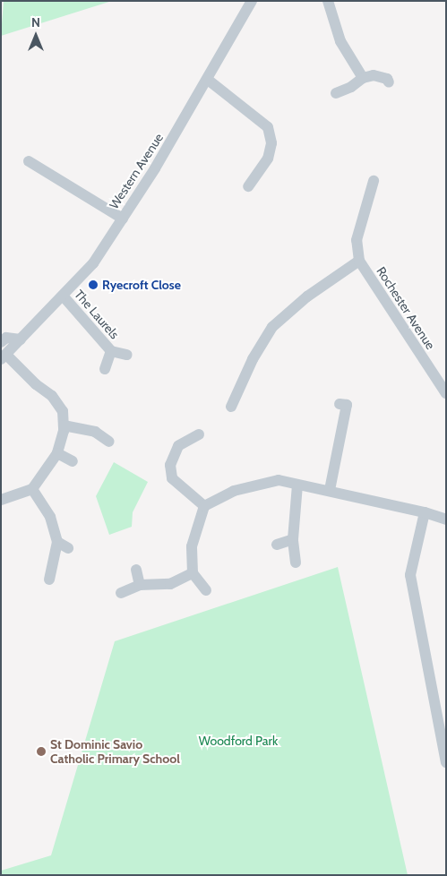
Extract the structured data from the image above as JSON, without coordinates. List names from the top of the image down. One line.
{"streets":{"street":["Western Avenue","Rochester Avenue","The Laurels"]},"crossings":[["Western Avenue","The Laurels"]],"parks":["Woodford Park"],"places":["Ryecroft Close","St Dominic Savio Catholic Primary School"],"north":"top"}
